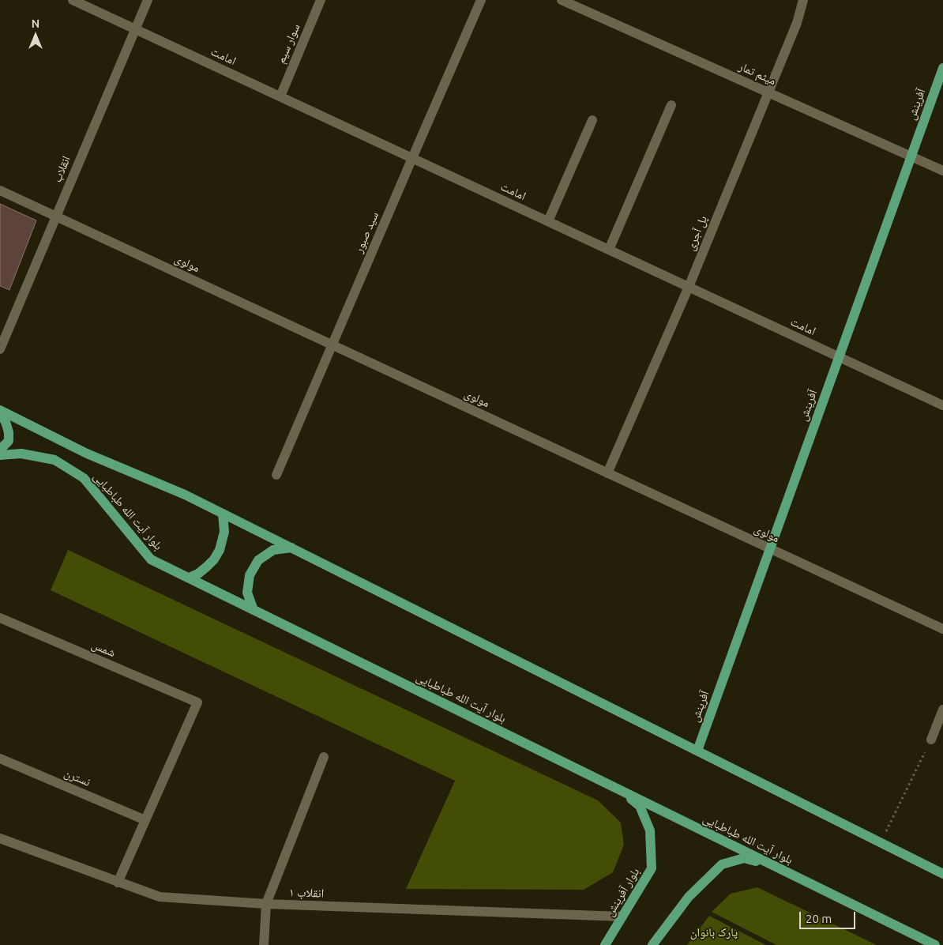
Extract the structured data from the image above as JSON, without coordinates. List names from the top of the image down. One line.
{"streets":{"main road":["آفرینش","بلوار آیت الله طباطبایی","بلوار آفرینش"],"street":["سوار سیم","امامت","میثم تمار","انقلاب","سید صبور","پل آجری","مولوی","شمس","نسترن","انقلاب ۱"]},"crossings":[["سوار سیم","امامت"],["امامت","آفرینش"],["امامت","انقلاب"],["امامت","سید صبور"],["امامت","پل آجری"],["میثم تمار","آفرینش"],["میثم تمار","پل آجری"],["آفرینش","مولوی"],["آفرینش","بلوار آیت الله طباطبایی"],["انقلاب","مولوی"],["سید صبور","مولوی"],["پل آجری","مولوی"],["بلوار آیت الله طباطبایی","بلوار آفرینش"],["شمس","نسترن"],["بلوار آفرینش","انقلاب ۱"]],"parks":["پارک بانوان"],"scale_bar":"20 m","north":"top"}
